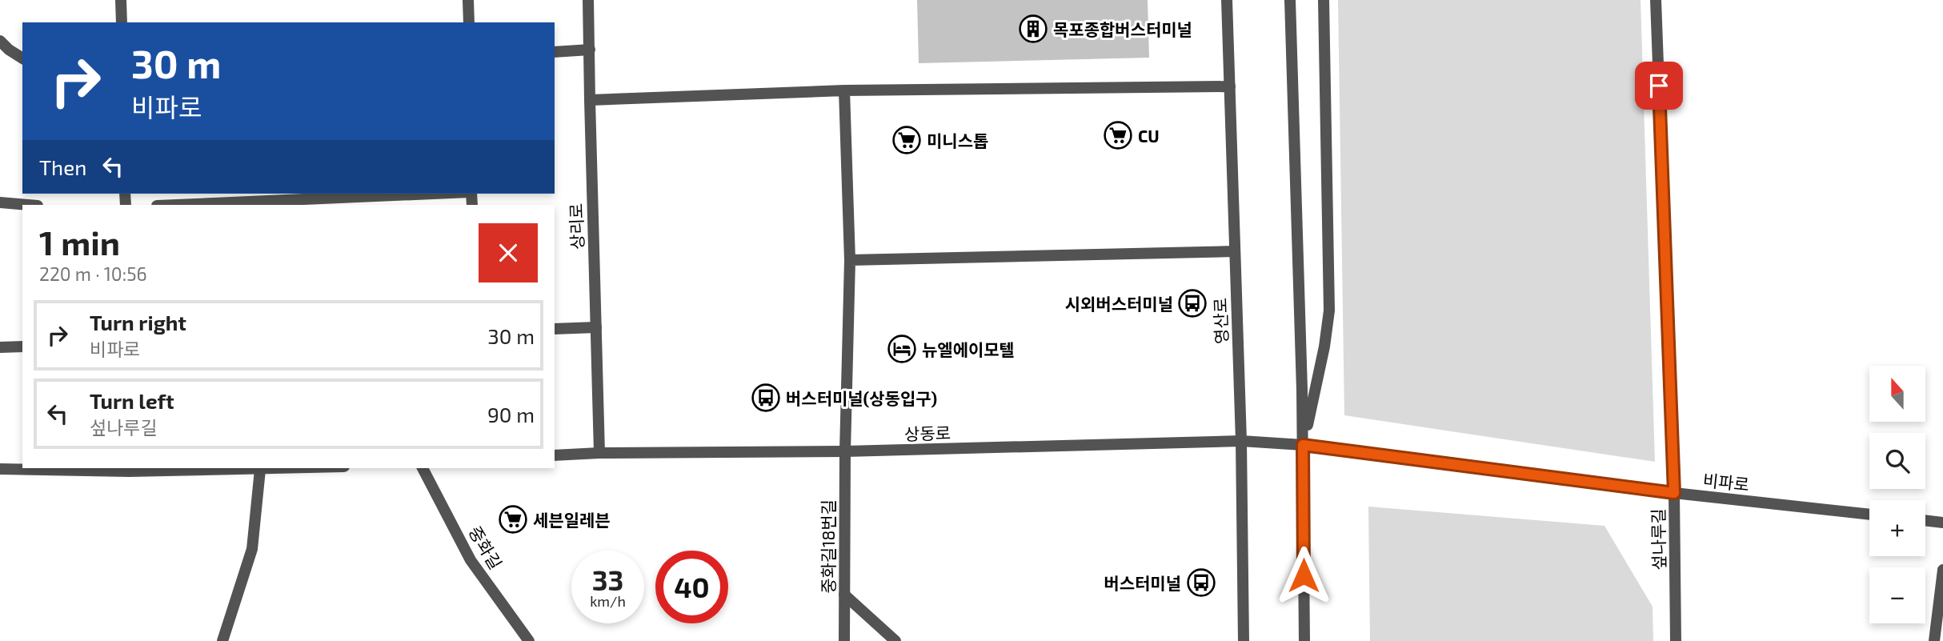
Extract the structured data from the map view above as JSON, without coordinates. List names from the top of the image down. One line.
{"streets":{"street":["상리로","영산로","상동로","비파로","섶나루길","중화길18번길","중화길"]},"crossings":[["상리로","상동로"],["영산로","상동로"],["상동로","비파로"],["상동로","중화길18번길"],["비파로","섶나루길"]],"places":{"building":["목포종합버스터미널"],"supermarket":["CU","미니스톱","세븐일레븐"],"bus stop":["시외버스터미널","버스터미널(상동입구)","버스터미널"],"hotel":["뉴엘에이모텔"]},"north":"top","page":{"turn":["30 m","비파로"],"then":"Then","heading":["1 min","220 m · 10:56"],"list":[{"name":"Turn right","note":"비파로","value":"30 m"},{"name":"Turn left","note":"섶나루길","value":"90 m"}],"map_buttons":["+","−"],"speed":"33 km/h","limit":"40"}}
